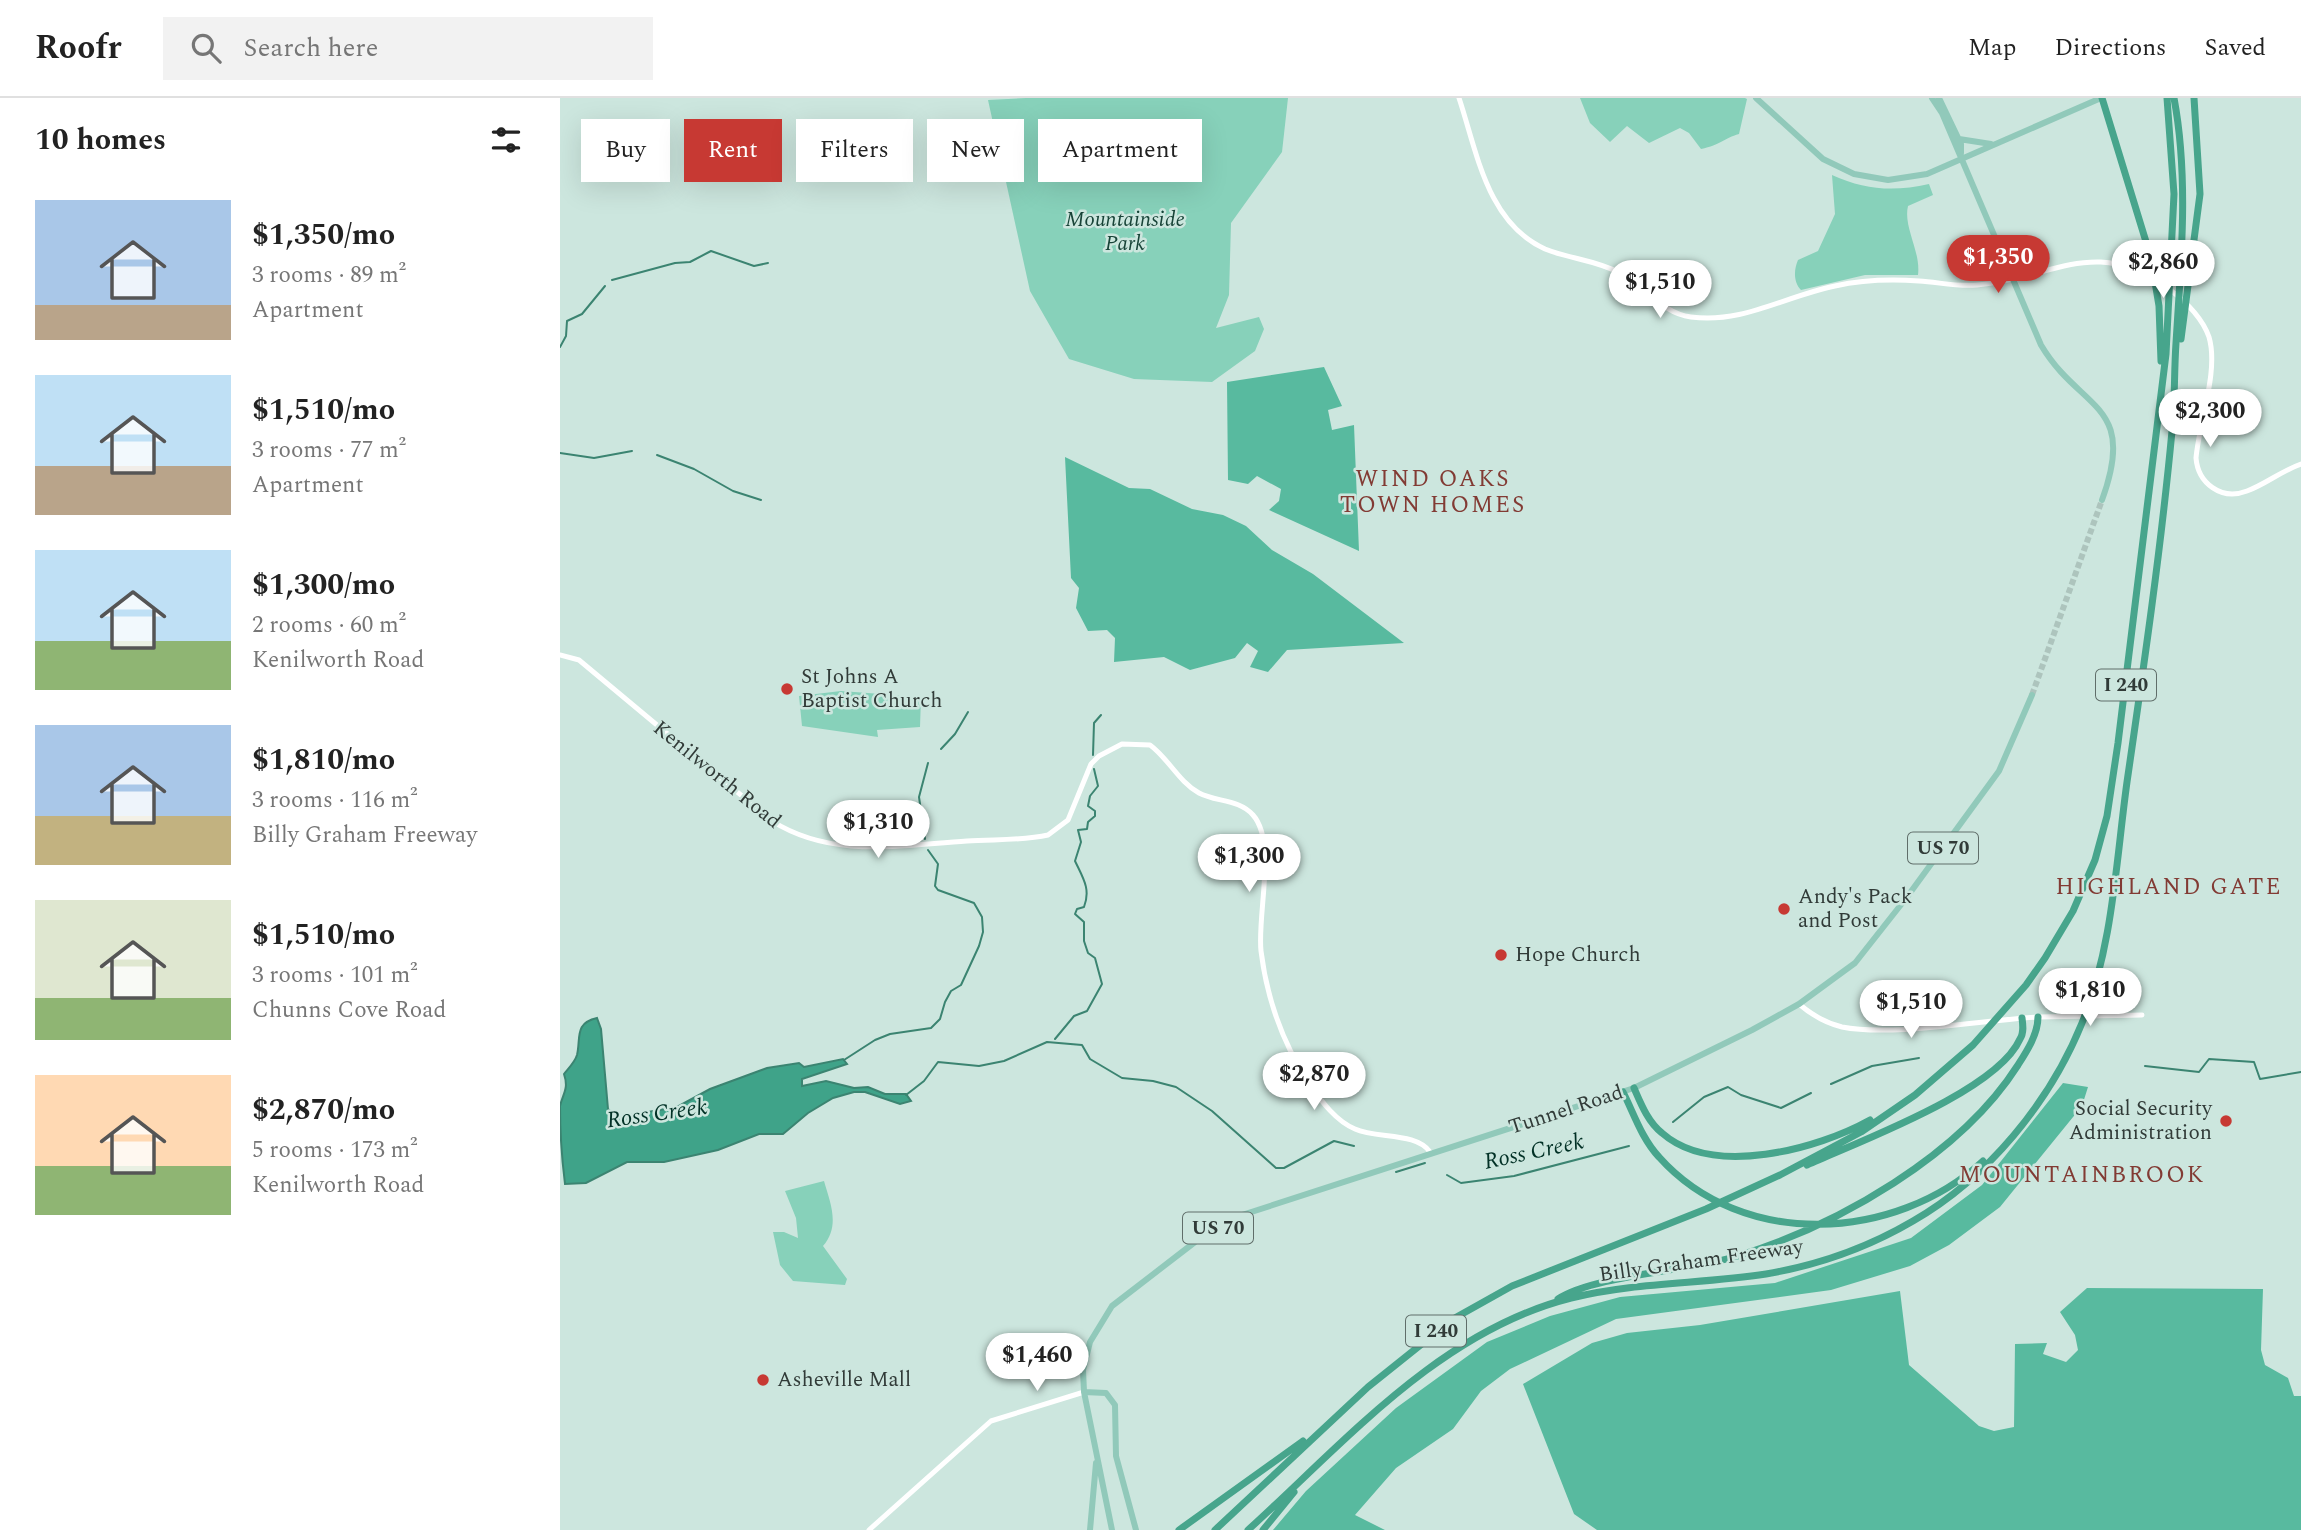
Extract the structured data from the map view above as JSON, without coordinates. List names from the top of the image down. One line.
{"streets":{"highway":["I 240","Billy Graham Freeway"],"main road":["Kenilworth Road","US 70","Tunnel Road"]},"crossings":[["Kenilworth Road","Tunnel Road"]],"districts":["WIND OAKS TOWN HOMES","HIGHLAND GATE","MOUNTAINBROOK"],"water":["Ross Creek"],"parks":["Mountainside Park"],"places":["St Johns A Baptist Church","Andy's Pack and Post","Hope Church","Social Security Administration","Asheville Mall"],"page":{"header":"Roofr","search":"Search here","nav":["Map","Directions","Saved"],"heading":"10 homes","chip":["Buy","Rent","Filters","New","Apartment"],"list":[{"name":"$1,350/mo","note":"3 rooms · 89 m² · Apartment"},{"name":"$1,510/mo","note":"3 rooms · 77 m² · Apartment"},{"name":"$1,300/mo","note":"2 rooms · 60 m² · Kenilworth Road"},{"name":"$1,810/mo","note":"3 rooms · 116 m² · Billy Graham Freeway"},{"name":"$1,510/mo","note":"3 rooms · 101 m² · Chunns Cove Road"},{"name":"$2,870/mo","note":"5 rooms · 173 m² · Kenilworth Road"}],"price":["$1,350","$2,860","$1,510","$2,300","$1,310","$1,300","$1,810","$1,510","$2,870","$1,460"]}}
